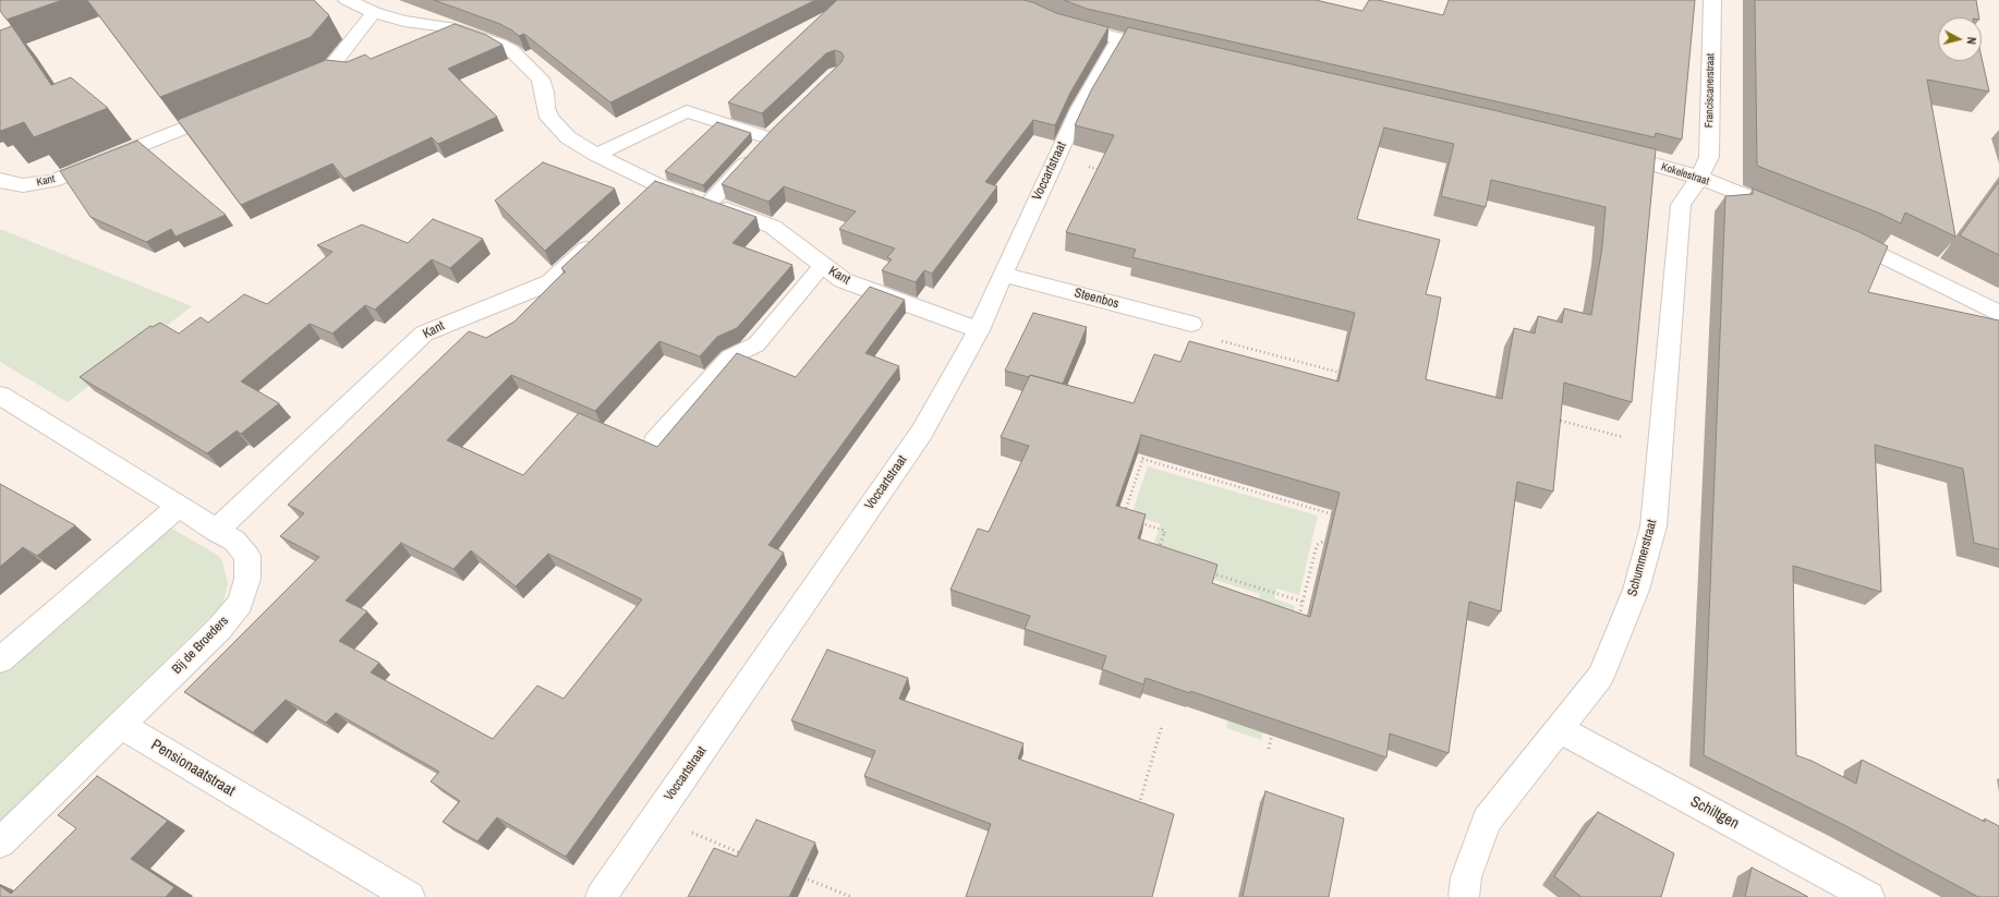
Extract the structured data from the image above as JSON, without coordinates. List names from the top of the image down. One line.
{"streets":{"street":["Franciscanerstraat","Voccartstraat","Kokelestraat","Kant","Steenbos","Schummerstraat","Bij de Broeders","Pensionaatstraat","Schiltgen"]},"crossings":[["Franciscanerstraat","Kokelestraat"],["Franciscanerstraat","Schummerstraat"],["Voccartstraat","Kant"],["Voccartstraat","Steenbos"],["Kokelestraat","Schummerstraat"],["Kant","Bij de Broeders"],["Schummerstraat","Schiltgen"],["Bij de Broeders","Pensionaatstraat"]],"north":"right"}
